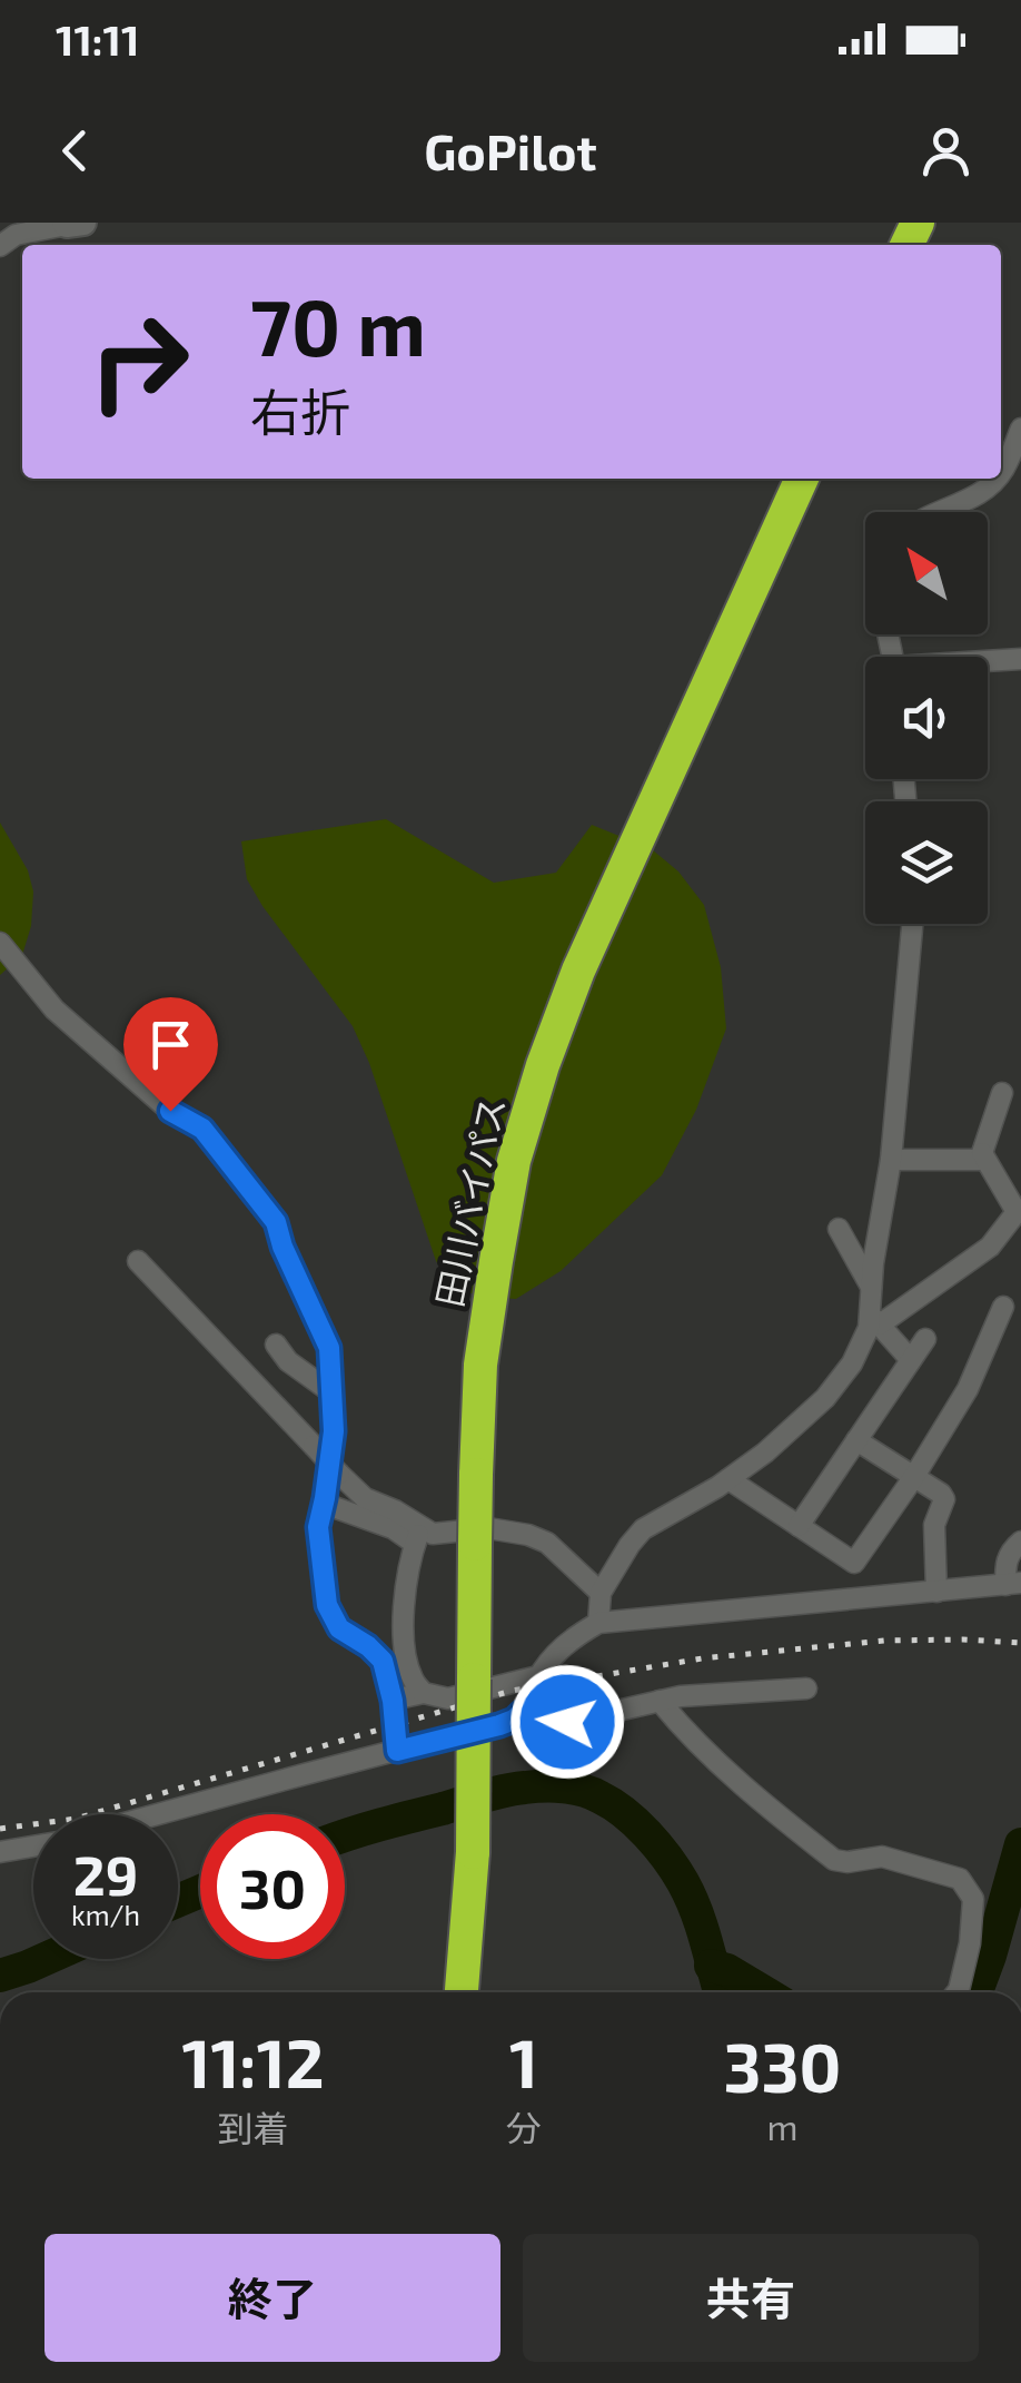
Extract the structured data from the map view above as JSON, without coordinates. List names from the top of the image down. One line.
{"streets":{"highway":["田川バイパス"]},"north":"top left","page":{"status":"11:11","header":"GoPilot","turn":["70 m","右折"],"speed":"29 km/h","limit":"30","eta":["11:12","到着","1","分","330","m"],"buttons":["終了","共有"]}}
